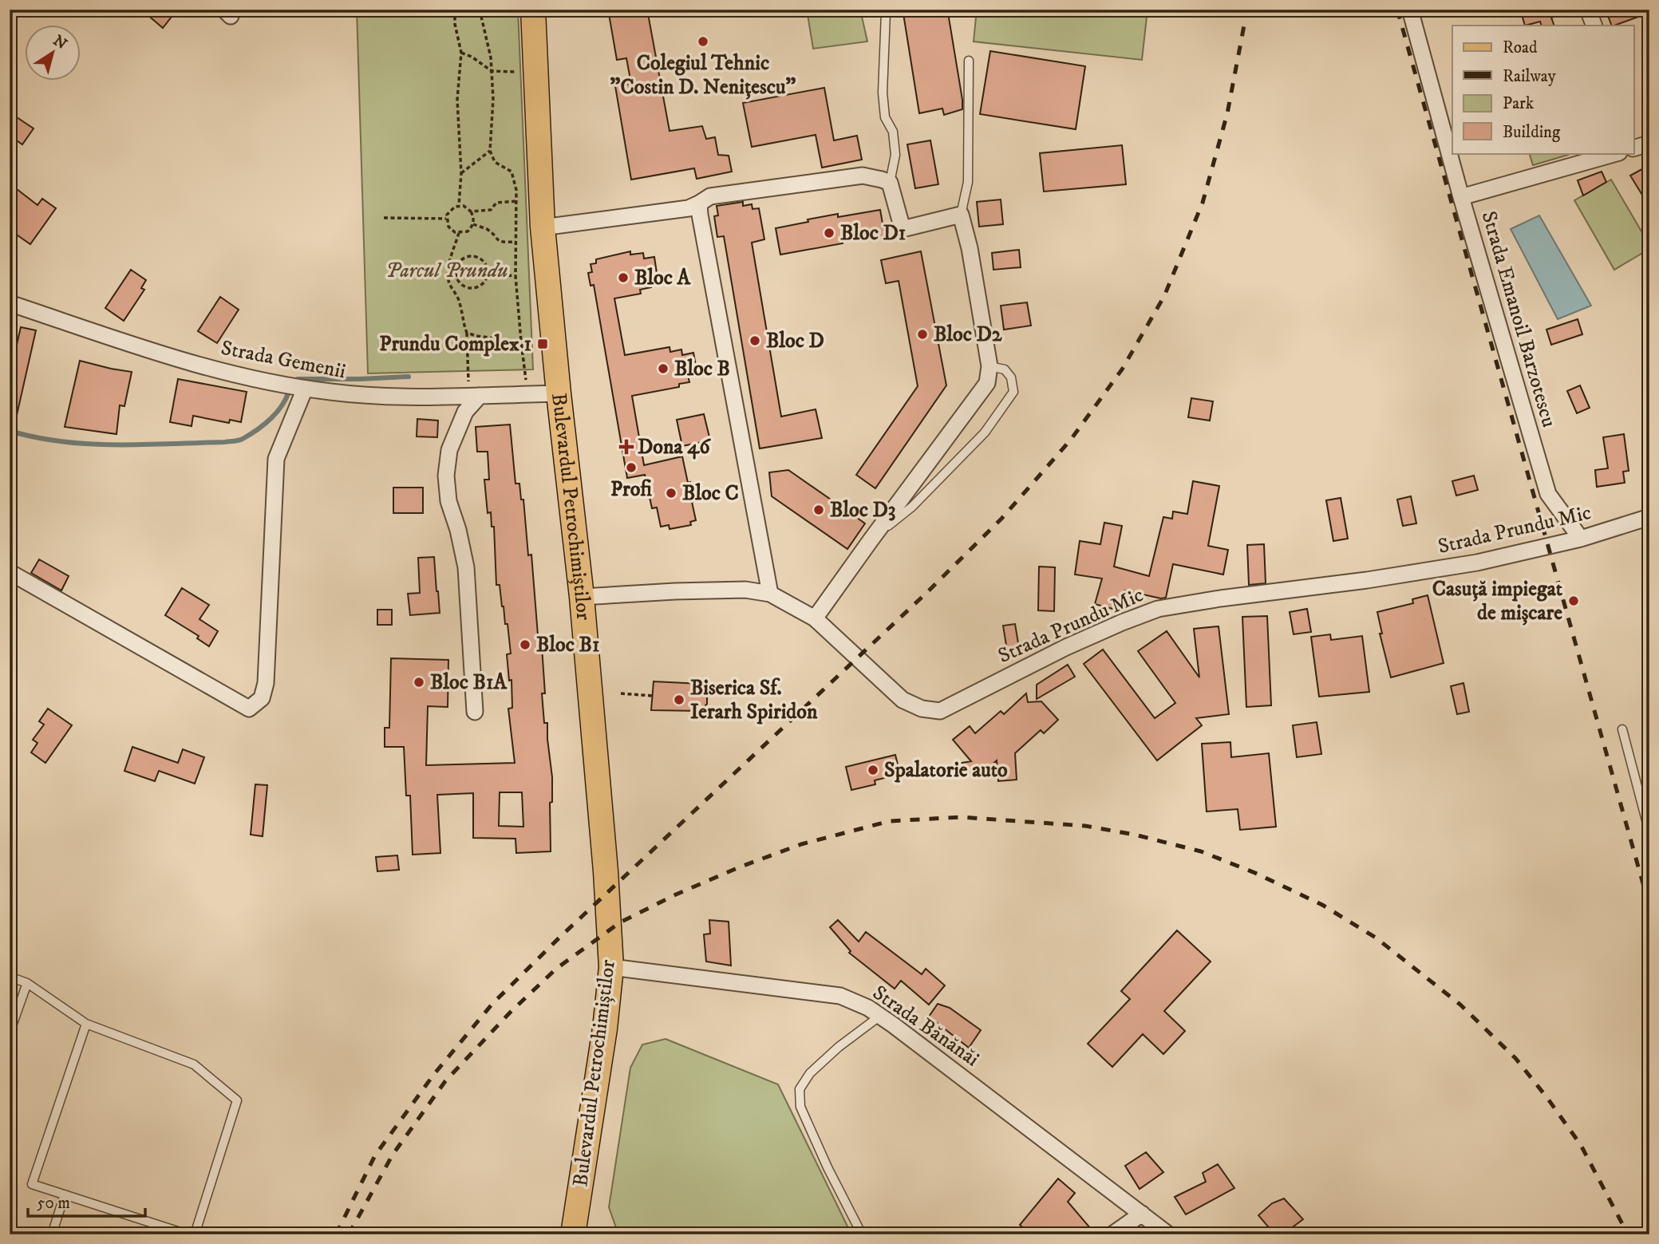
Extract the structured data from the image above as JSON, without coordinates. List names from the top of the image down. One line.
{"streets":{"main road":["Bulevardul Petrochimiștilor"],"street":["Strada Emanoil Barzotescu","Strada Gemenii","Strada Prundu Mic","Strada Bănănăi"]},"crossings":[["Strada Emanoil Barzotescu","Strada Prundu Mic"],["Strada Gemenii","Bulevardul Petrochimiștilor"],["Bulevardul Petrochimiștilor","Strada Prundu Mic"],["Bulevardul Petrochimiștilor","Strada Bănănăi"]],"parks":["Parcul Prundu"],"places":{"other":["Colegiul Tehnic \"Costin D. Nenițescu\"","Bloc D1","Bloc A","Bloc D2","Bloc D","Bloc B","Profi","Bloc C","Bloc D3","Casuță impiegat de mișcare","Bloc B1","Bloc B1A","Biserica Sf. Ierarh Spiridon","Spalatorie auto"],"transit":["Prundu Complex 1"],"health":["Dona 46"]},"legend":["Road","Railway","Park","Building"],"scale_bar":"50 m","north":"top right"}
